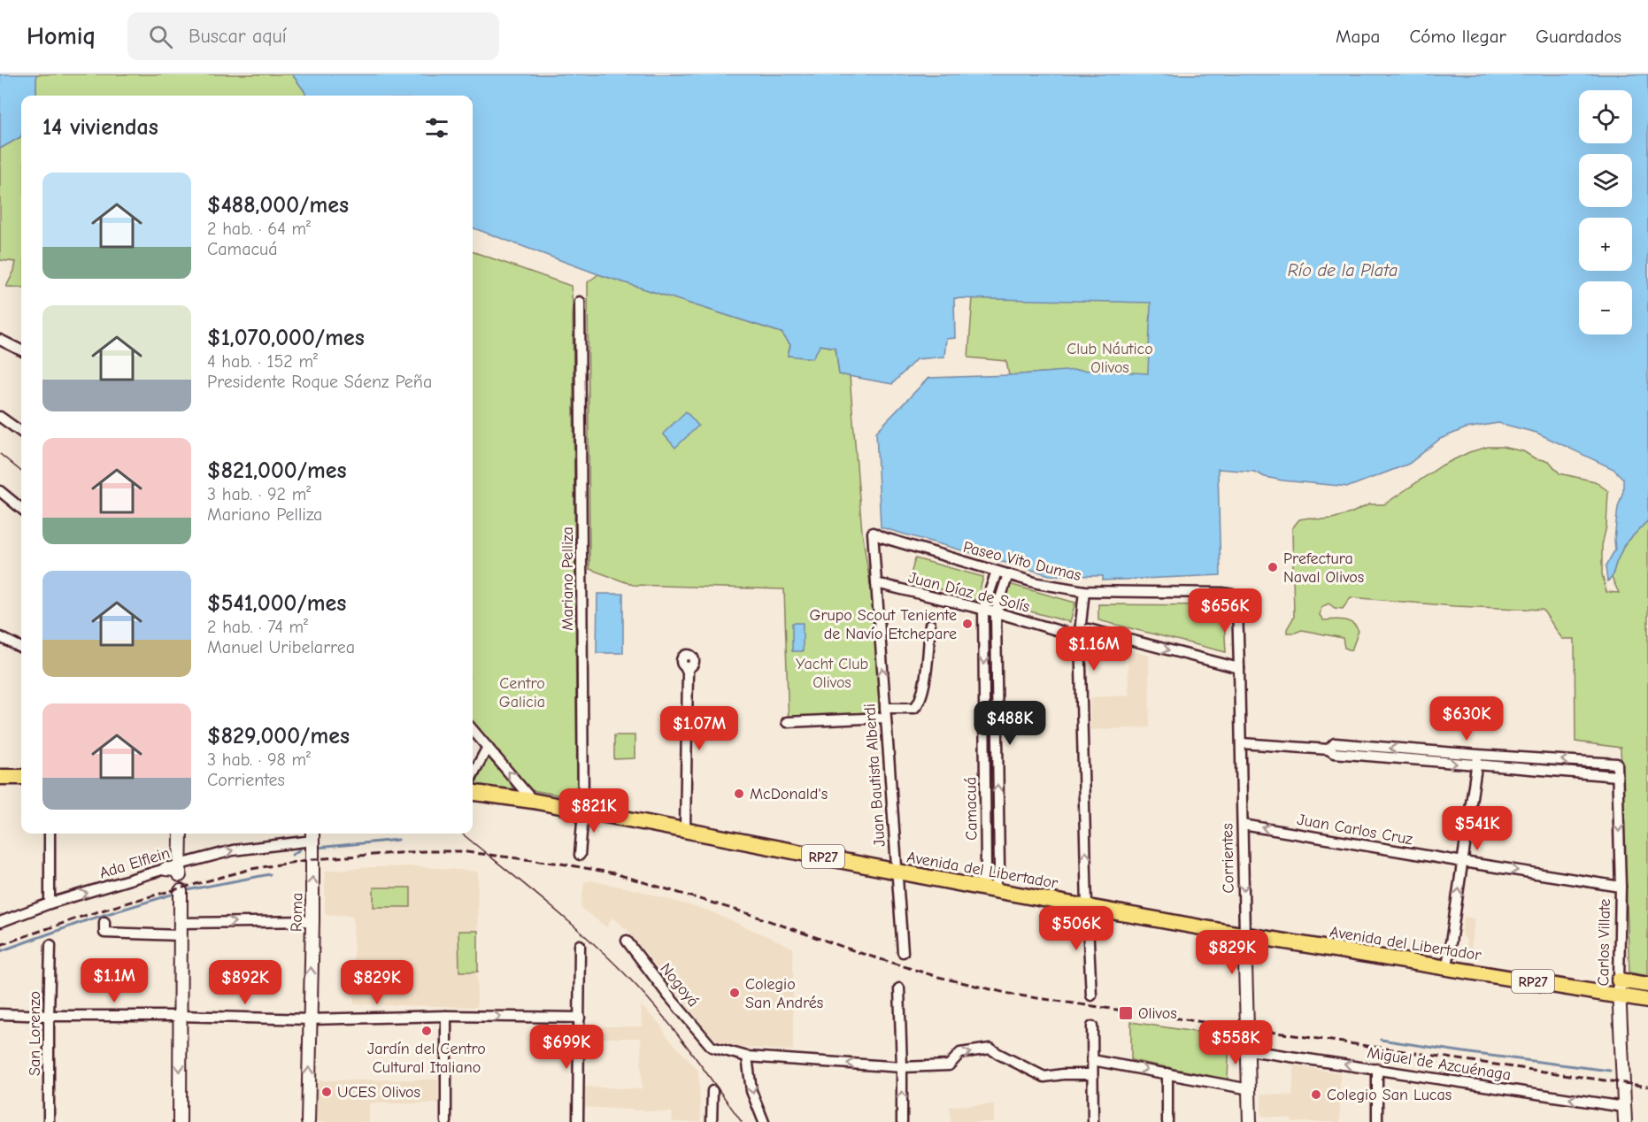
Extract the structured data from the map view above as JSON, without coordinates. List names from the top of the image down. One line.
{"streets":{"main road":["RP27","Avenida del Libertador"],"street":["Paseo Vito Dumas","Mariano Pelliza","Juan Díaz de Solís","Juan Bautista Alberdi","Camacuá","Juan Carlos Cruz","Corrientes","Ada Elflein","Roma","Carlos Villate","Nogoyá","San Lorenzo","Miguel de Azcuénaga"]},"crossings":[["Paseo Vito Dumas","Juan Bautista Alberdi"],["Paseo Vito Dumas","Camacuá"],["Paseo Vito Dumas","Corrientes"],["Mariano Pelliza","Avenida del Libertador"],["Juan Díaz de Solís","Juan Bautista Alberdi"],["Juan Díaz de Solís","Camacuá"],["Juan Díaz de Solís","Corrientes"],["Juan Bautista Alberdi","Avenida del Libertador"],["Camacuá","Avenida del Libertador"],["Juan Carlos Cruz","Corrientes"],["Juan Carlos Cruz","Carlos Villate"],["Corrientes","Avenida del Libertador"],["Corrientes","Miguel de Azcuénaga"],["Ada Elflein","Roma"],["Avenida del Libertador","Carlos Villate"],["Carlos Villate","Miguel de Azcuénaga"]],"one_way":["Juan Díaz de Solís","Roma","Miguel de Azcuénaga"],"water":["Río de la Plata"],"parks":["Club Náutico Olivos","Yacht Club Olivos","Centro Galicia"],"places":{"other":["Prefectura Naval Olivos","Grupo Scout Teniente de Navío Etchepare","McDonald's","Colegio San Andrés","Jardín del Centro Cultural Italiano","UCES Olivos","Colegio San Lucas"],"transit":["Olivos"]},"page":{"header":"Homiq","search":"Buscar aquí","nav":["Mapa","Cómo llegar","Guardados"],"map_buttons":["+","−"],"heading":"14 viviendas","list":[{"name":"$488,000/mes","note":"2 hab. · 64 m² · Camacuá"},{"name":"$1,070,000/mes","note":"4 hab. · 152 m² · Presidente Roque Sáenz Peña"},{"name":"$821,000/mes","note":"3 hab. · 92 m² · Mariano Pelliza"},{"name":"$541,000/mes","note":"2 hab. · 74 m² · Manuel Uribelarrea"},{"name":"$829,000/mes","note":"3 hab. · 98 m² · Corrientes"}],"price":["$656K","$1.16M","$630K","$488K","$1.07M","$821K","$541K","$506K","$829K","$1.1M","$892K","$829K","$558K","$699K"]}}
